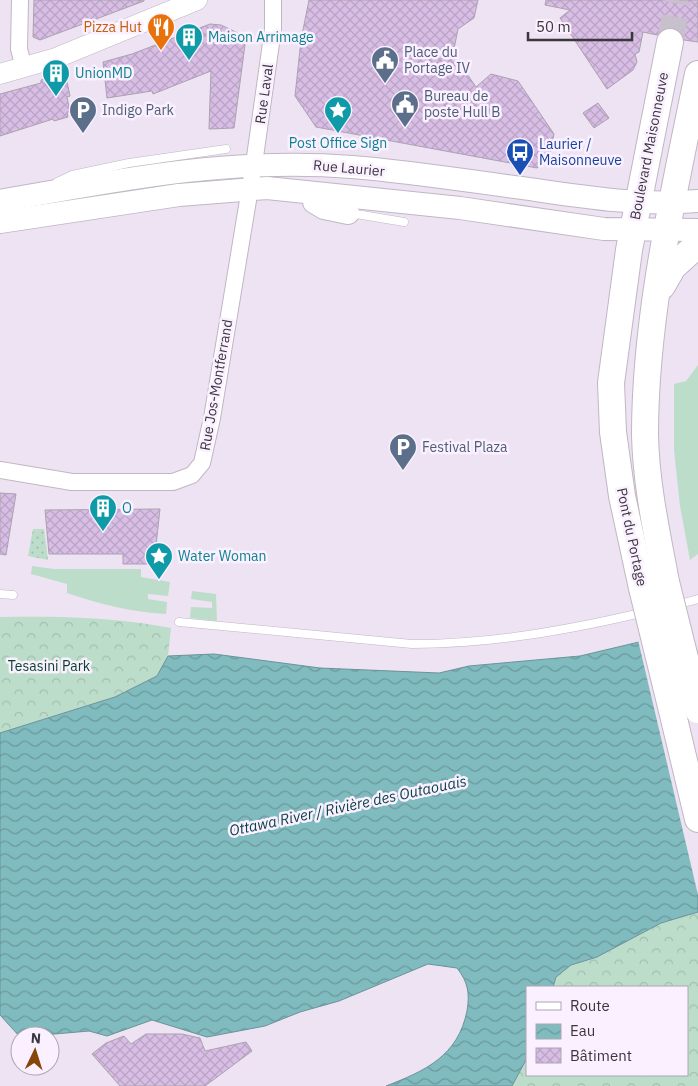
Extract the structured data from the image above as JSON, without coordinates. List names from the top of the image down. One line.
{"streets":{"main road":["Boulevard Maisonneuve","Rue Laurier","Pont du Portage"],"street":["Rue Laval","Rue Jos-Montferrand"]},"crossings":[["Rue Laval","Rue Laurier"],["Rue Laval","Rue Jos-Montferrand"],["Boulevard Maisonneuve","Rue Laurier"],["Boulevard Maisonneuve","Pont du Portage"],["Rue Laurier","Rue Jos-Montferrand"],["Rue Laurier","Pont du Portage"]],"water":["Ottawa River / Rivière des Outaouais"],"parks":["Tesasini Park"],"places":{"restaurant":["Pizza Hut"],"building":["Maison Arrimage","UnionMD","O"],"public building":["Place du Portage IV","Bureau de poste Hull B"],"parking":["Indigo Park","Festival Plaza"],"place":["Post Office Sign","Water Woman"],"bus stop":["Laurier / Maisonneuve"]},"legend":["Route","Eau","Bâtiment"],"scale_bar":"50 m","north":"top"}
